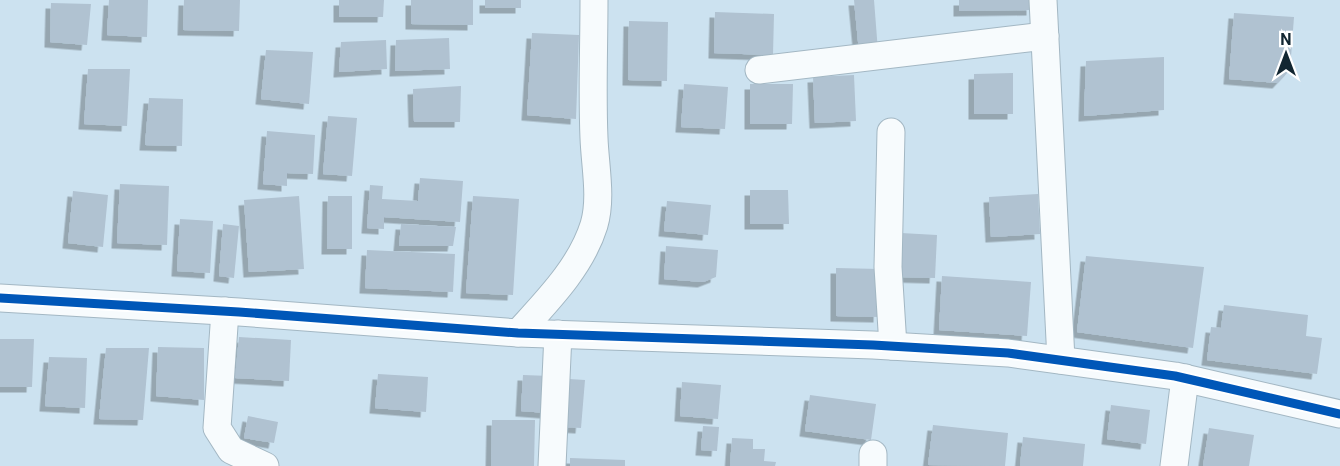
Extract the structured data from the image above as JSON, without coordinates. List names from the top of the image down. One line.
{"north":"top"}
